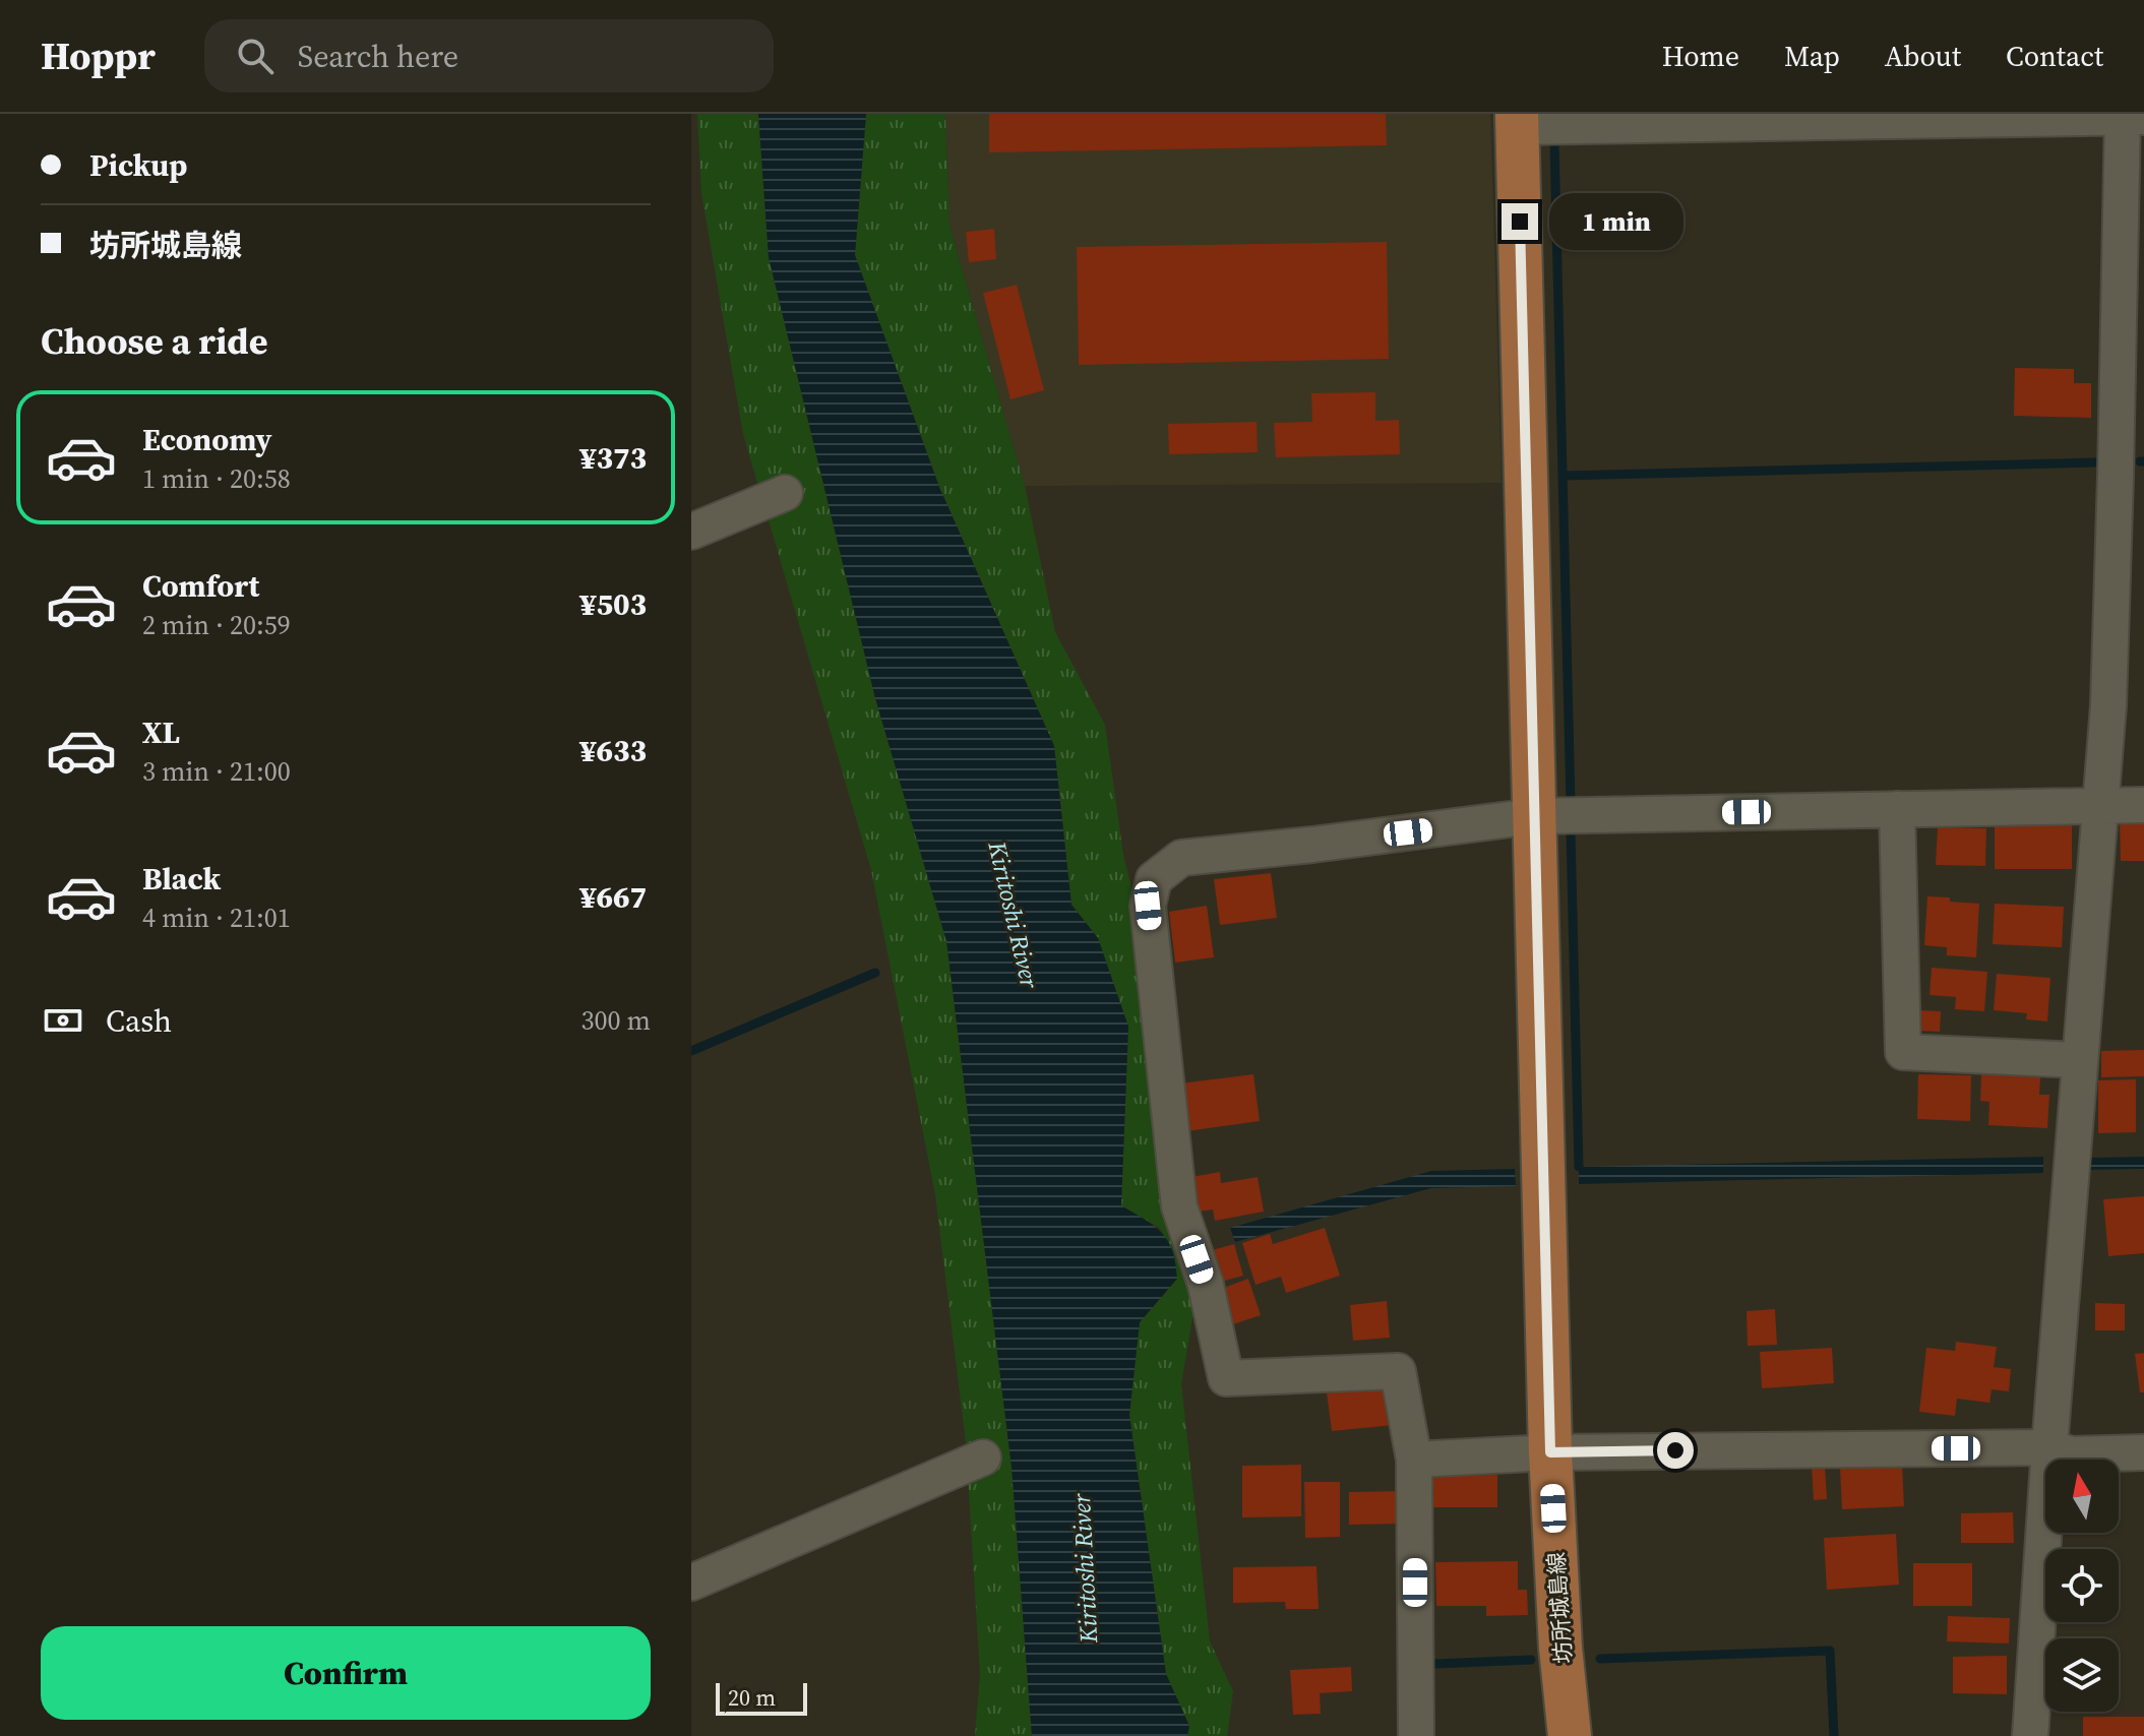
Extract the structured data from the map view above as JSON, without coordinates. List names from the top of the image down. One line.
{"streets":{"main road":["坊所城島線"]},"water":["Kiritoshi River"],"scale_bar":"20 m","north":"top","page":{"header":"Hoppr","search":"Search here","nav":["Home","Map","About","Contact"],"banner":["Pickup","坊所城島線"],"bubble":"1 min","heading":"Choose a ride","list":[{"name":"Economy","note":"1 min · 20:58","value":"¥373"},{"name":"Comfort","note":"2 min · 20:59","value":"¥503"},{"name":"XL","note":"3 min · 21:00","value":"¥633"},{"name":"Black","note":"4 min · 21:01","value":"¥667"}],"pay":["Cash","300 m"],"buttons":"Confirm","scale":"20 m"}}
